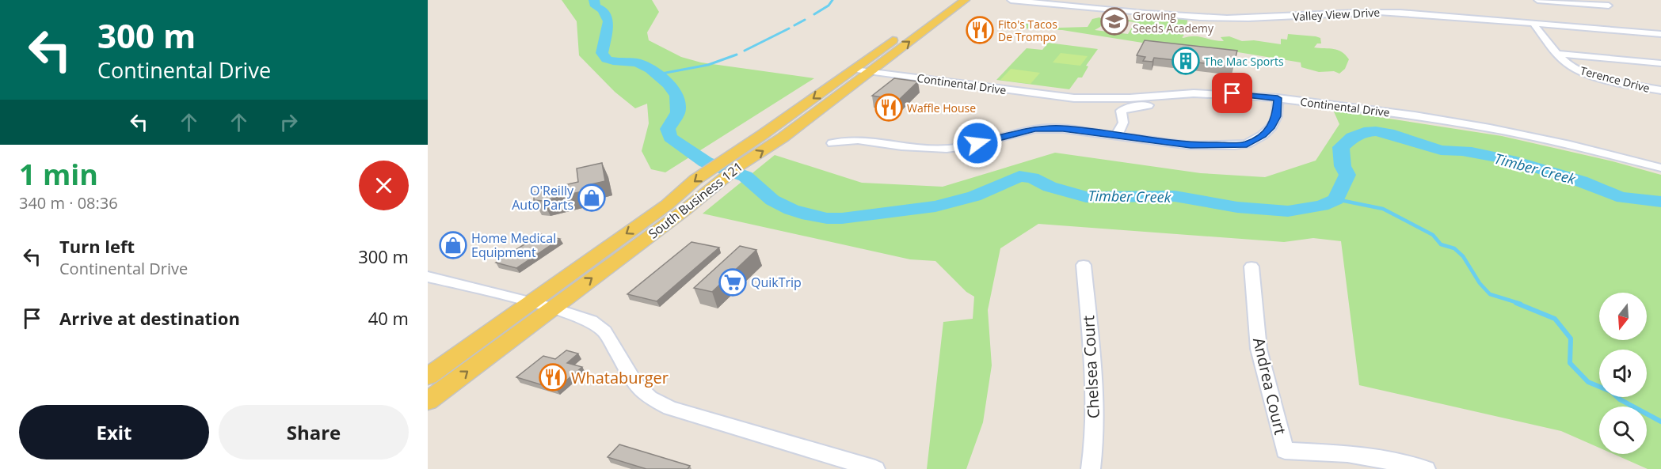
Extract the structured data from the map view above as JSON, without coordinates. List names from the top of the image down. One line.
{"streets":{"main road":["South Business 121"],"street":["Valley View Drive","Terence Drive","Continental Drive","Chelsea Court","Andrea Court"]},"crossings":[["Valley View Drive","Terence Drive"],["Continental Drive","South Business 121"]],"water":["Timber Creek"],"places":{"school or university":["Growing Seeds Academy"],"restaurant":["Fito's Tacos De Trompo","Waffle House","Whataburger"],"building":["The Mac Sports"],"shop":["O'Reilly Auto Parts","Home Medical Equipment"],"supermarket":["QuikTrip"]},"north":"bottom","page":{"turn":["300 m","Continental Drive"],"heading":["1 min","340 m · 08:36"],"list":[{"name":"Turn left","note":"Continental Drive","value":"300 m"},{"name":"Arrive at destination","value":"40 m"}],"buttons":["Exit","Share"]}}
